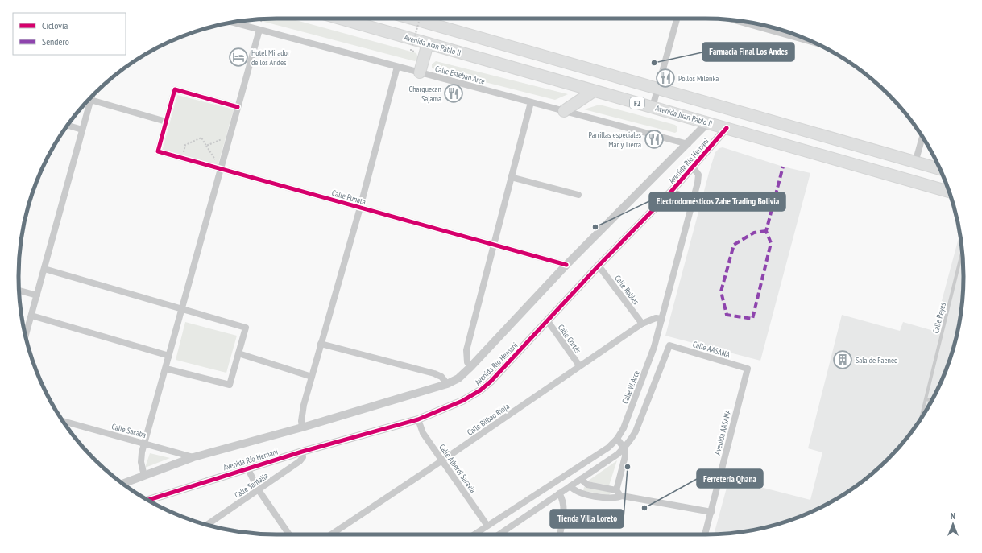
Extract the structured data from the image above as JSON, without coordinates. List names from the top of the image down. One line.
{"streets":{"highway":["Avenida Juan Pablo II","F2"],"street":["Calle Esteban Arce","Avenida Río Hernani","Calle Punata","Calle Robles","Calle Cortés","Calle AASANA","Calle W. Arce","Calle Bilbao Rioja","Calle Sacaba","Avenida AASANA","Calle Alberdi Saravia","Calle Santalla"],"lane":["Calle Reyes"]},"crossings":[["Avenida Juan Pablo II","Avenida Río Hernani"],["Calle Esteban Arce","Avenida Río Hernani"],["Avenida Río Hernani","Calle Punata"],["Avenida Río Hernani","Calle Robles"],["Avenida Río Hernani","Calle Cortés"],["Avenida Río Hernani","Calle W. Arce"],["Avenida Río Hernani","Calle Sacaba"],["Avenida Río Hernani","Calle Alberdi Saravia"],["Avenida Río Hernani","Calle Santalla"],["Calle Robles","Calle Bilbao Rioja"],["Calle Cortés","Calle Bilbao Rioja"],["Calle AASANA","Avenida AASANA"],["Calle W. Arce","Calle Bilbao Rioja"],["Calle W. Arce","Calle Alberdi Saravia"],["Calle Bilbao Rioja","Calle Alberdi Saravia"]],"places":{"hotel":["Hotel Mirador de los Andes"],"other":["Farmacia Final Los Andes","Electrodomésticos Zahe Trading Bolivia","Tienda Villa Loreto","Ferretería Qhana"],"restaurant":["Pollos Milenka","Charquecan Sajama","Parrillas especiales Mar y Tierra"],"building":["Sala de Faeneo"]},"legend":["Ciclovía","Sendero"],"north":"top"}
